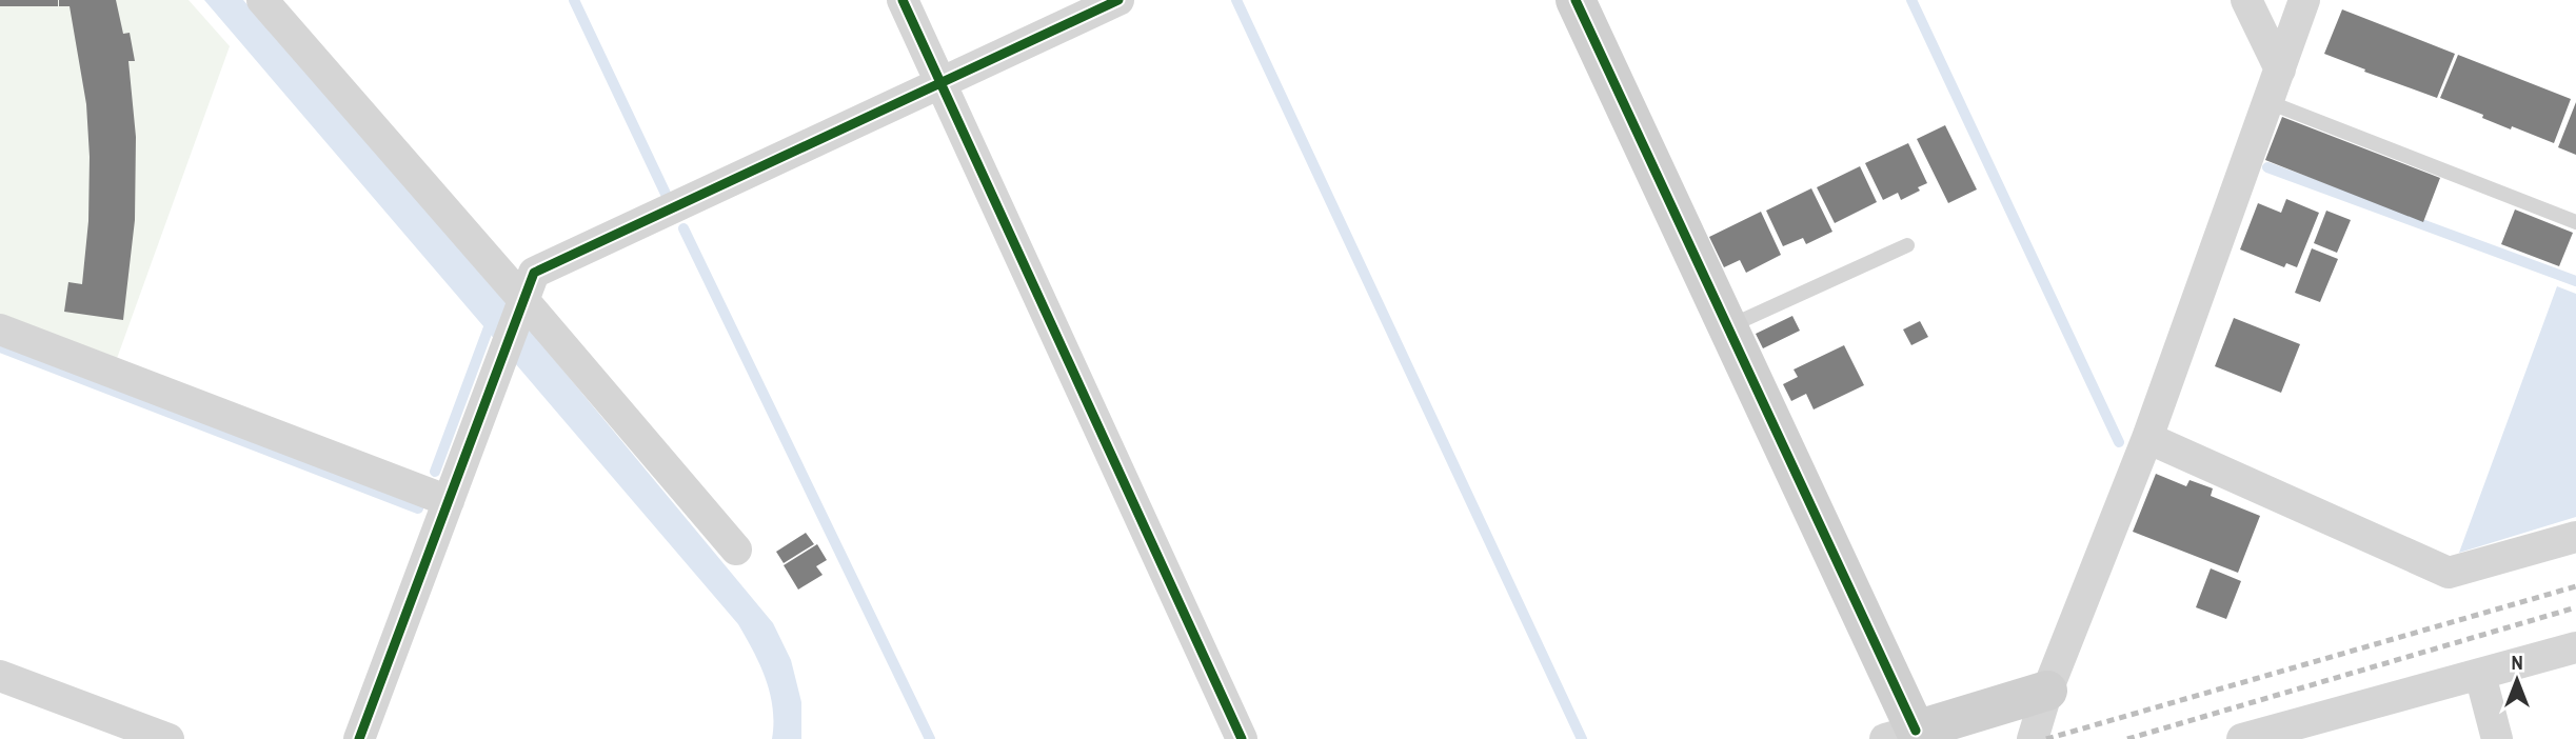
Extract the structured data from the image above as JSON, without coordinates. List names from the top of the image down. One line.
{"north":"top"}
